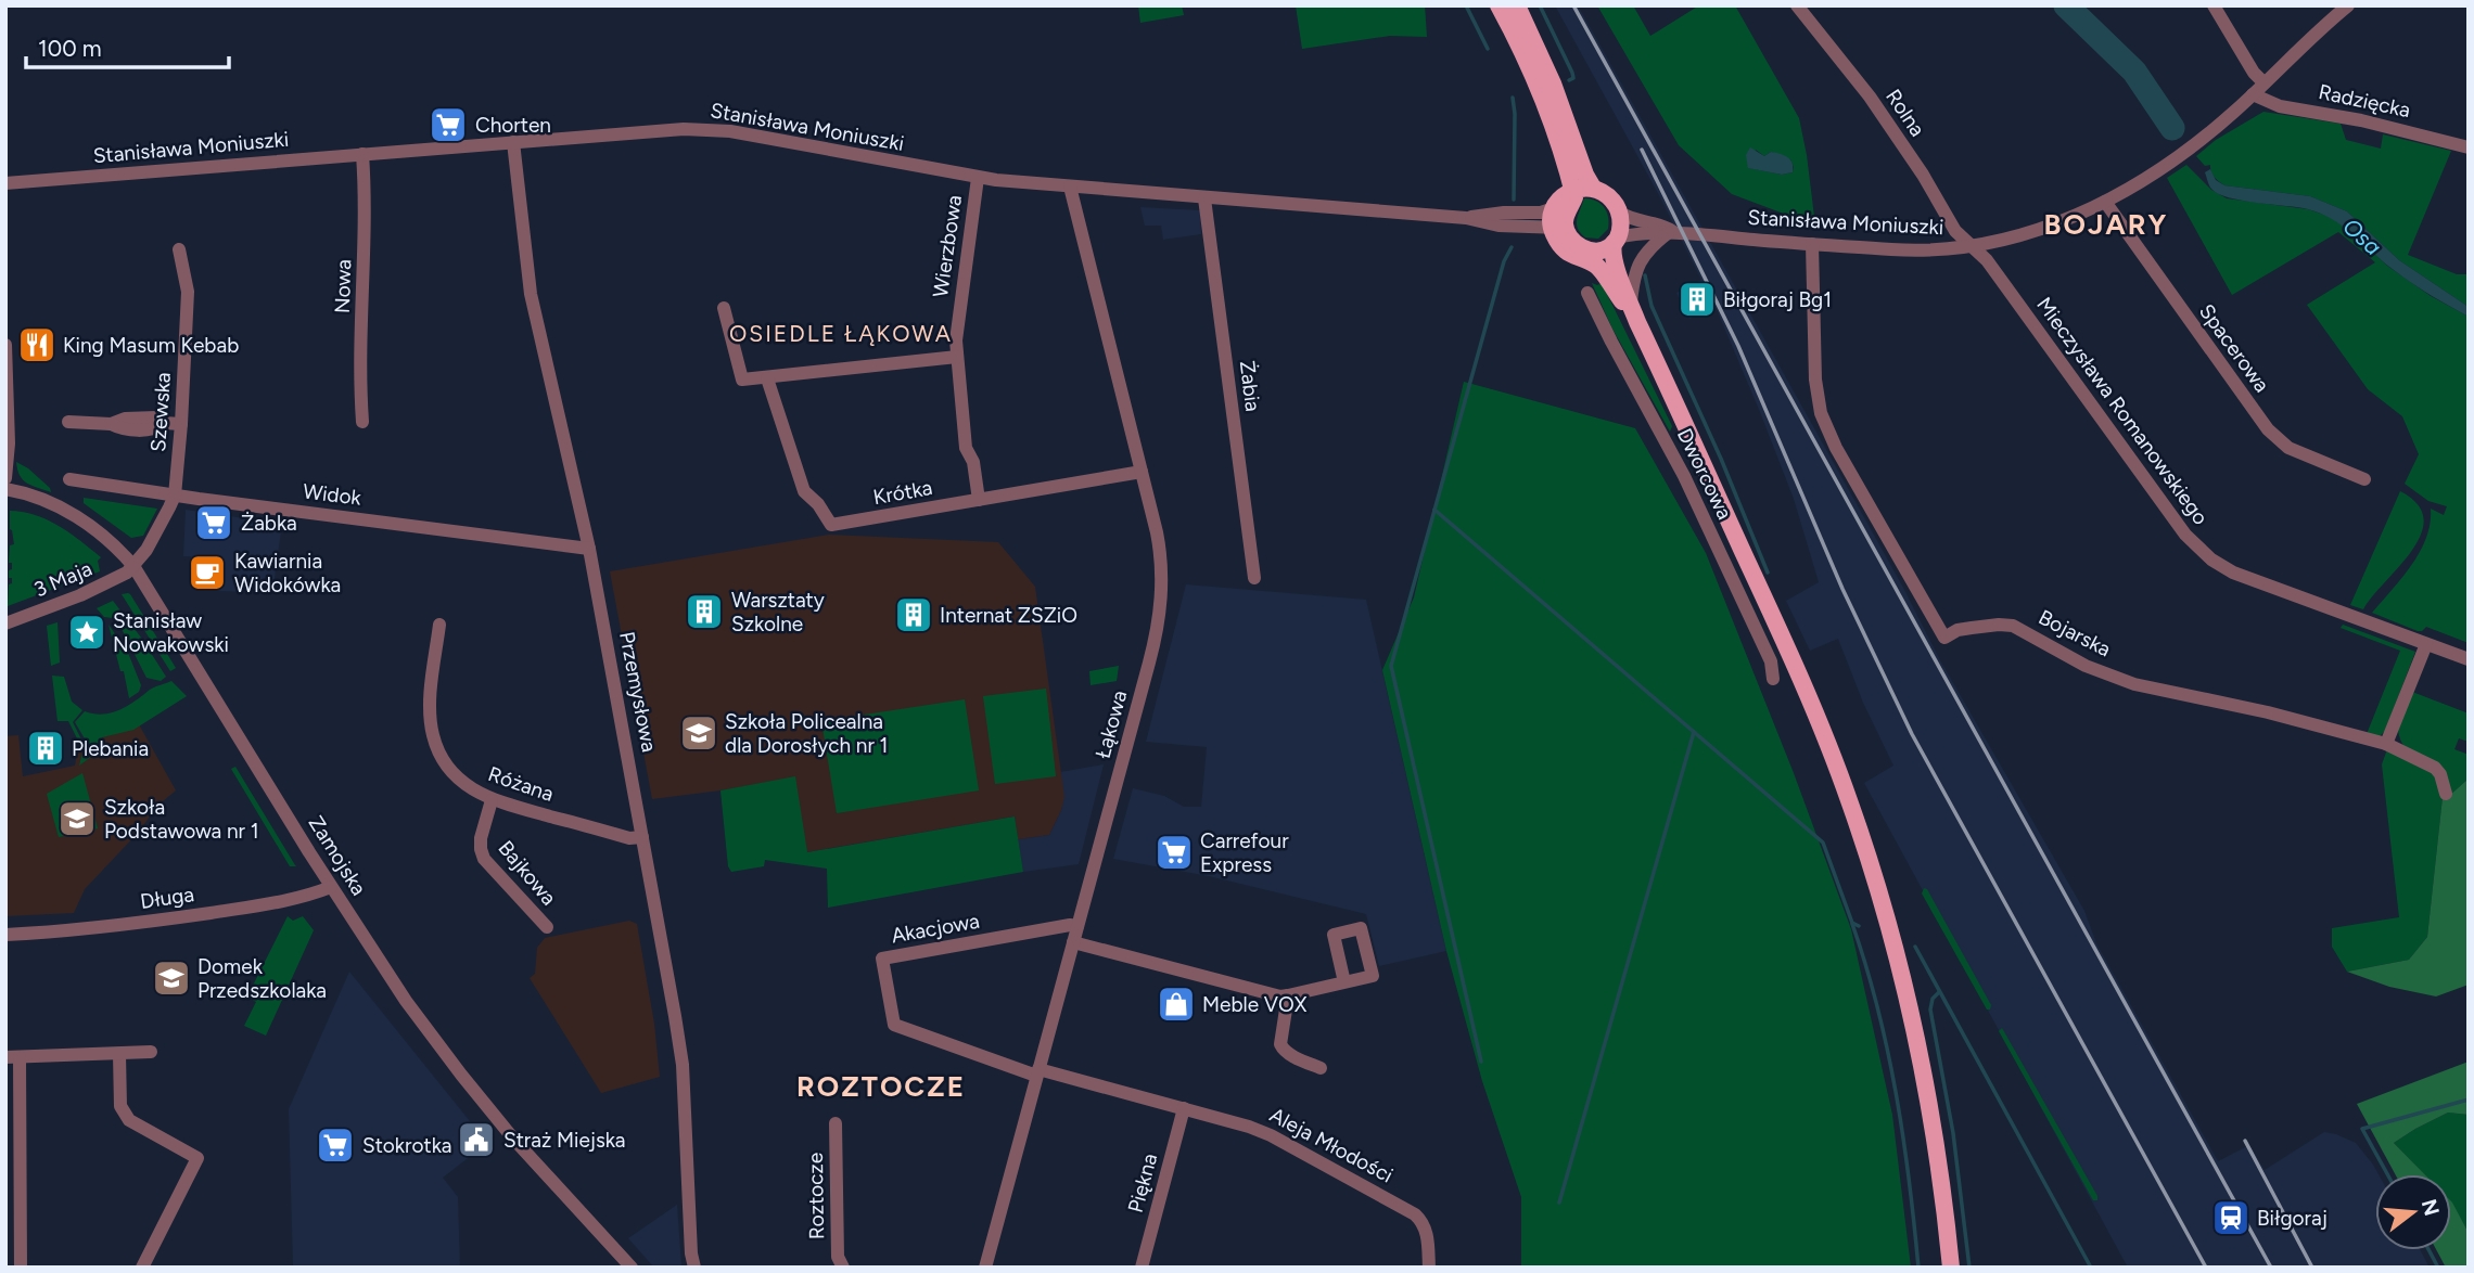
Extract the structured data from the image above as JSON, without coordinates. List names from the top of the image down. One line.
{"streets":{"street":["Radzięcka","Rolna","Stanisława Moniuszki","Wierzbowa","Nowa","Spacerowa","Żabia","Mieczysława Romanowskiego","Szewska","Dworcowa","Krótka","Widok","3 Maja","Bojarska","Przemysłowa","Łąkowa","Różana","Zamojska","Bajkowa","Długa","Akacjowa","Aleja Młodości","Piękna","Roztocze"]},"crossings":[["Radzięcka","Stanisława Moniuszki"],["Rolna","Stanisława Moniuszki"],["Rolna","Mieczysława Romanowskiego"],["Stanisława Moniuszki","Wierzbowa"],["Stanisława Moniuszki","Nowa"],["Stanisława Moniuszki","Spacerowa"],["Stanisława Moniuszki","Żabia"],["Stanisława Moniuszki","Mieczysława Romanowskiego"],["Stanisława Moniuszki","Bojarska"],["Stanisława Moniuszki","Przemysłowa"],["Stanisława Moniuszki","Łąkowa"],["Wierzbowa","Krótka"],["Szewska","Widok"],["Szewska","3 Maja"],["Szewska","Zamojska"],["Krótka","Łąkowa"],["Widok","Przemysłowa"],["3 Maja","Zamojska"],["Przemysłowa","Różana"],["Łąkowa","Akacjowa"],["Łąkowa","Aleja Młodości"],["Różana","Bajkowa"],["Zamojska","Długa"],["Akacjowa","Aleja Młodości"],["Aleja Młodości","Piękna"]],"districts":["BOJARY","OSIEDLE ŁĄKOWA","ROZTOCZE"],"water":["Osa"],"places":{"supermarket":["Chorten","Żabka","Carrefour Express","Stokrotka"],"building":["Biłgoraj Bg1","Warsztaty Szkolne","Internat ZSZiO","Plebania"],"restaurant":["King Masum Kebab"],"cafe":["Kawiarnia Widokówka"],"place":["Stanisław Nowakowski"],"school or university":["Szkoła Policealna dla Dorosłych nr 1","Szkoła Podstawowa nr 1","Domek Przedszkolaka"],"shop":["Meble VOX"],"public building":["Straż Miejska"],"station":["Biłgoraj"]},"scale_bar":"100 m","north":"right"}
